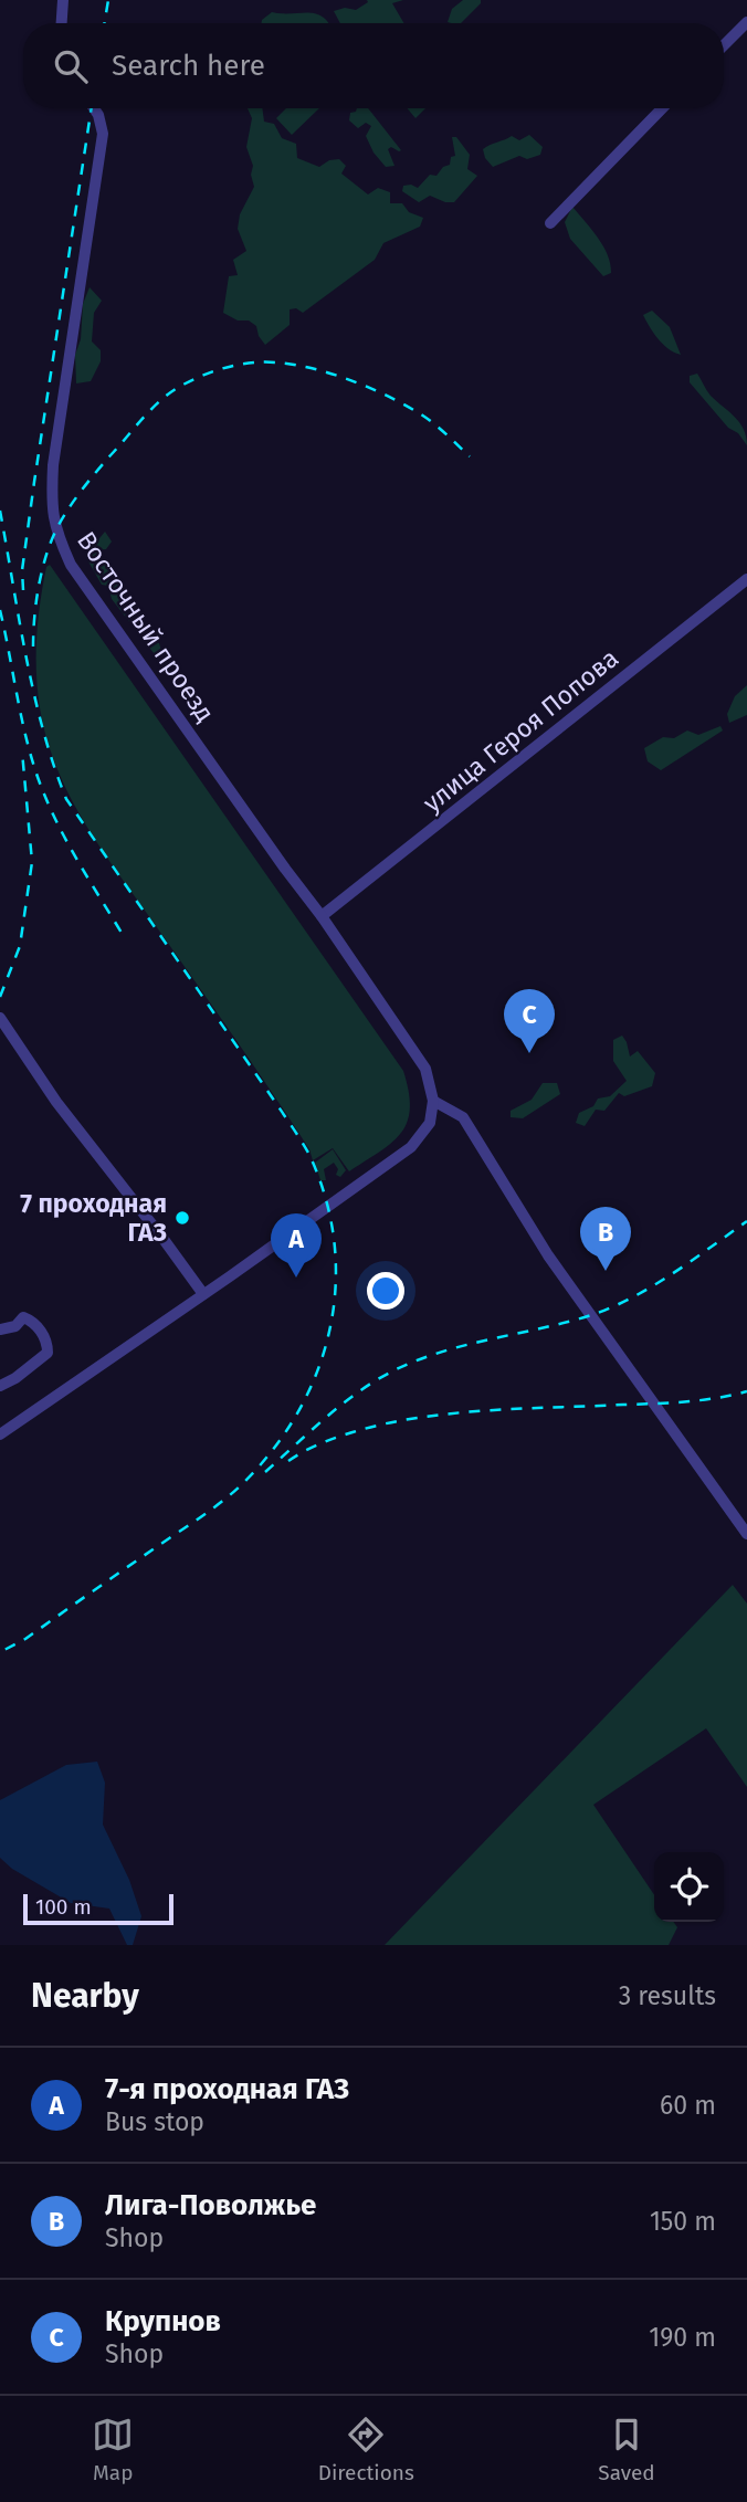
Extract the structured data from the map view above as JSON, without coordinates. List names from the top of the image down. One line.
{"streets":{"street":["Восточный проезд","улица Героя Попова"]},"crossings":[["Восточный проезд","улица Героя Попова"]],"places":["7 проходная ГАЗ"],"scale_bar":"100 m","page":{"search":"Search here","pins":["C","B","A"],"scale":"100 m","heading":["Nearby","3 results"],"list":[{"mark":"A","name":"7-я проходная ГАЗ","note":"Bus stop","value":"60 m"},{"mark":"B","name":"Лига-Поволжье","note":"Shop","value":"150 m"},{"mark":"C","name":"Крупнов","note":"Shop","value":"190 m"}],"nav":["Map","Directions","Saved"]}}
